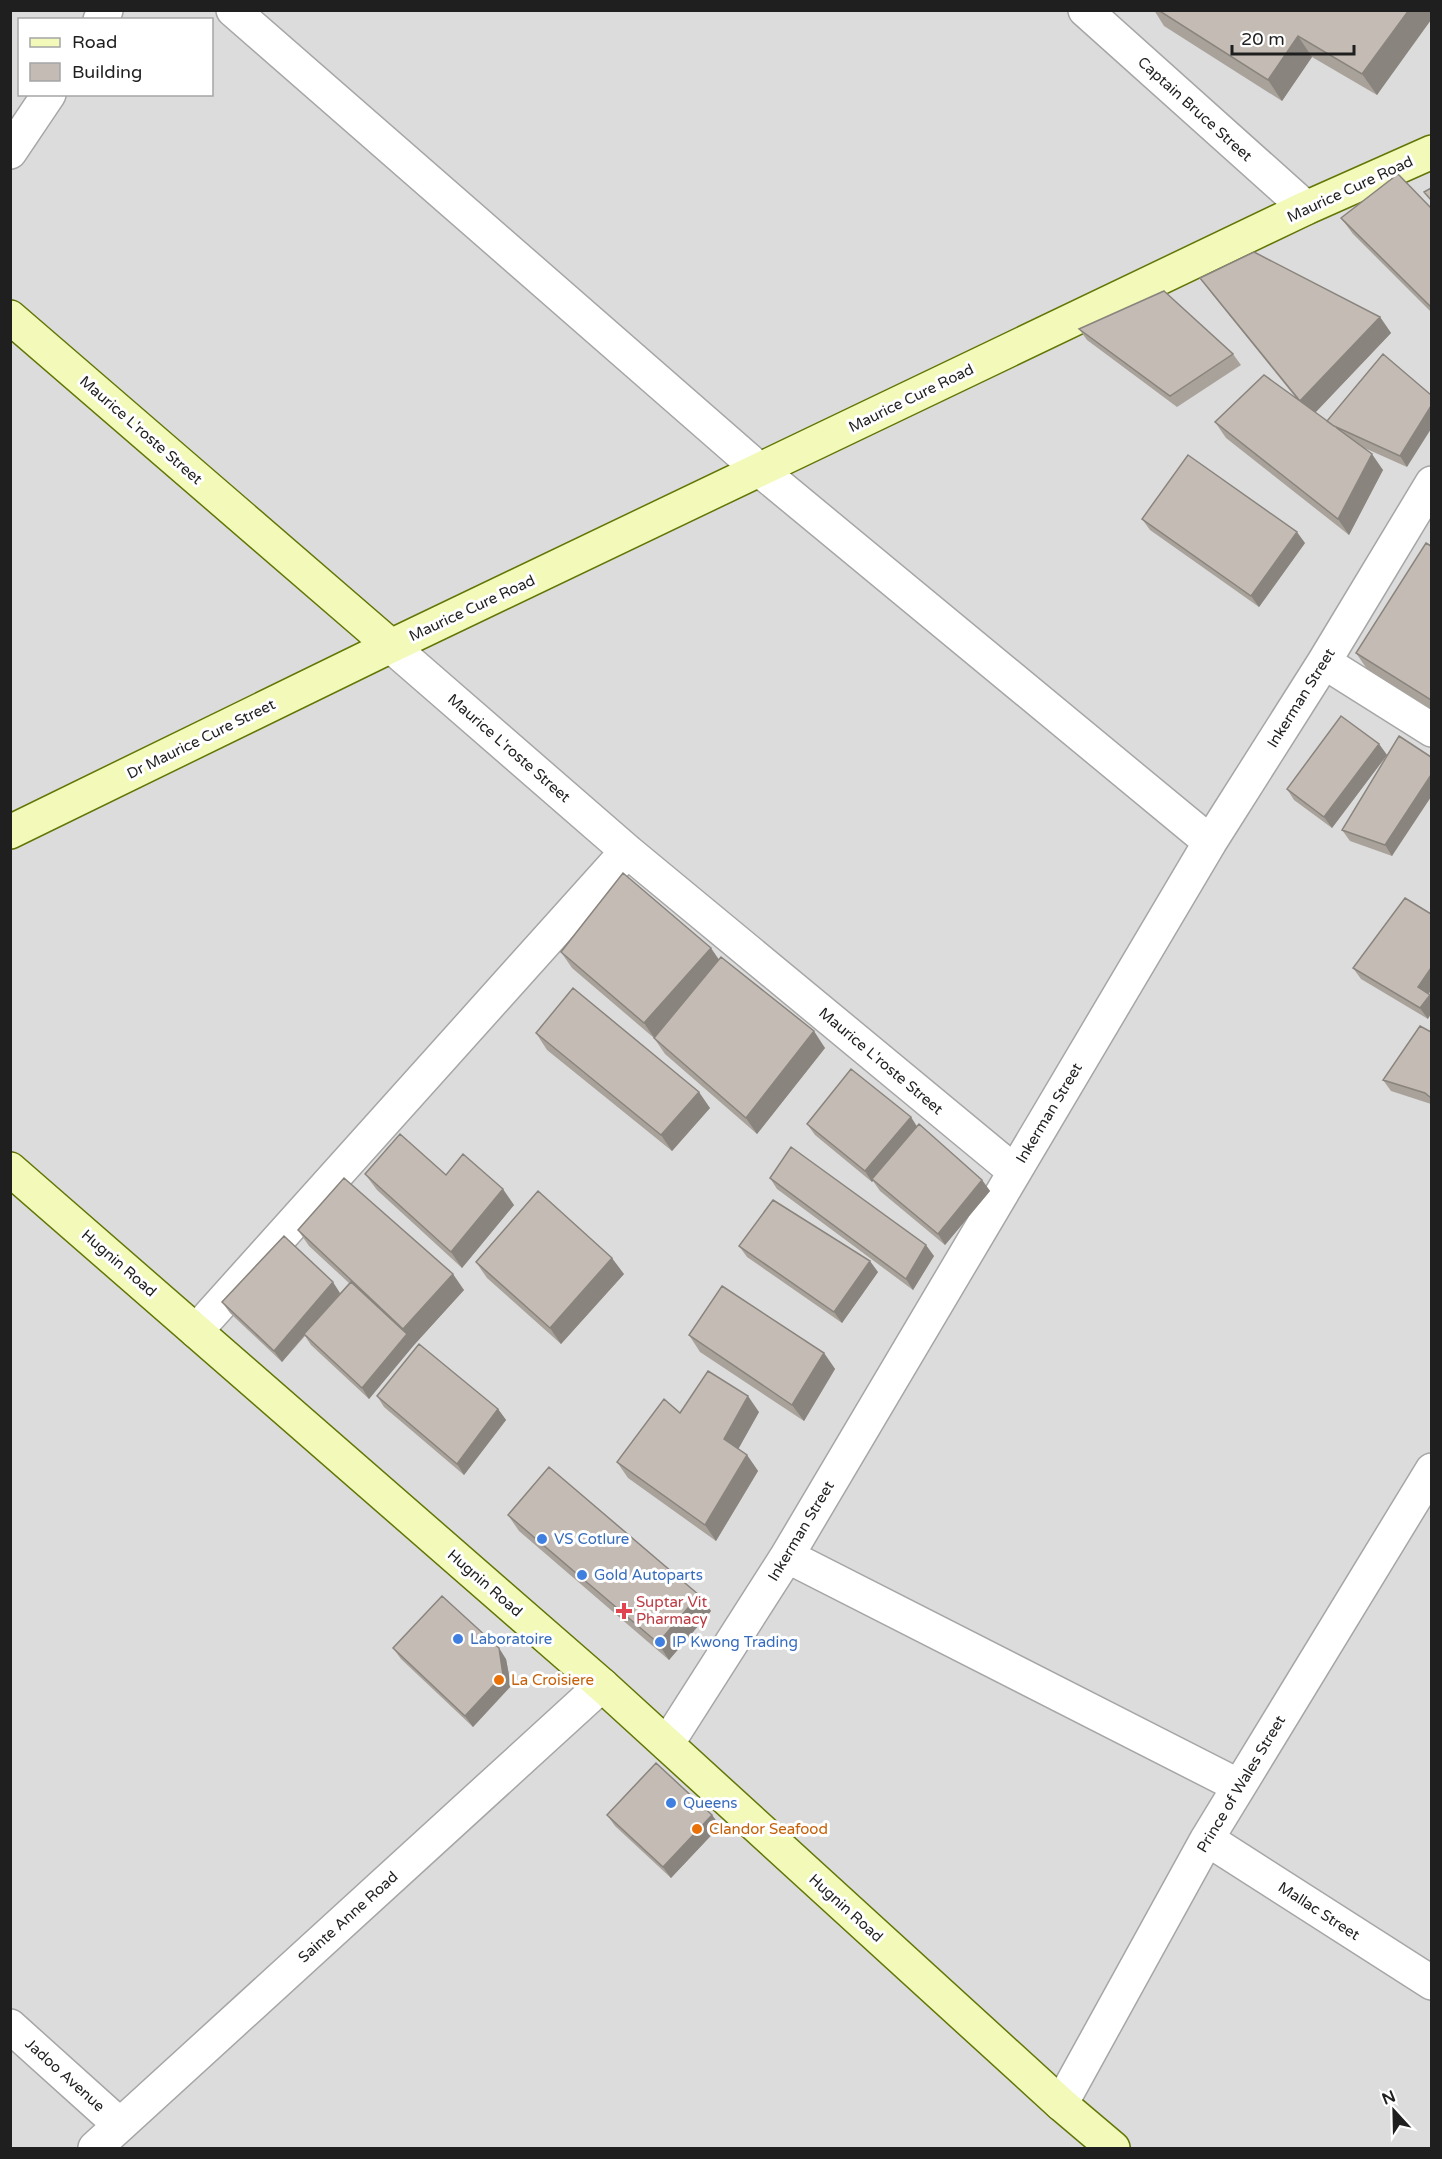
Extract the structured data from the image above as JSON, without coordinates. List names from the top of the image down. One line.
{"streets":{"main road":["Maurice Cure Road","Maurice L'roste Street","Dr Maurice Cure Street","Hugnin Road"],"street":["Captain Bruce Street","Inkerman Street","Prince of Wales Street","Mallac Street","Sainte Anne Road","Jadoo Avenue"]},"crossings":[["Captain Bruce Street","Maurice Cure Road"],["Maurice Cure Road","Maurice L'roste Street"],["Maurice Cure Road","Dr Maurice Cure Street"],["Maurice L'roste Street","Inkerman Street"],["Maurice L'roste Street","Dr Maurice Cure Street"],["Inkerman Street","Hugnin Road"],["Hugnin Road","Prince of Wales Street"],["Hugnin Road","Sainte Anne Road"],["Prince of Wales Street","Mallac Street"],["Sainte Anne Road","Jadoo Avenue"]],"places":{"other":["VS Cotlure","Gold Autoparts","Laboratoire","IP Kwong Trading","La Croisiere","Queens","Clandor Seafood"],"health":["Suptar Vit Pharmacy"]},"legend":["Road","Building"],"scale_bar":"20 m","north":"top"}
